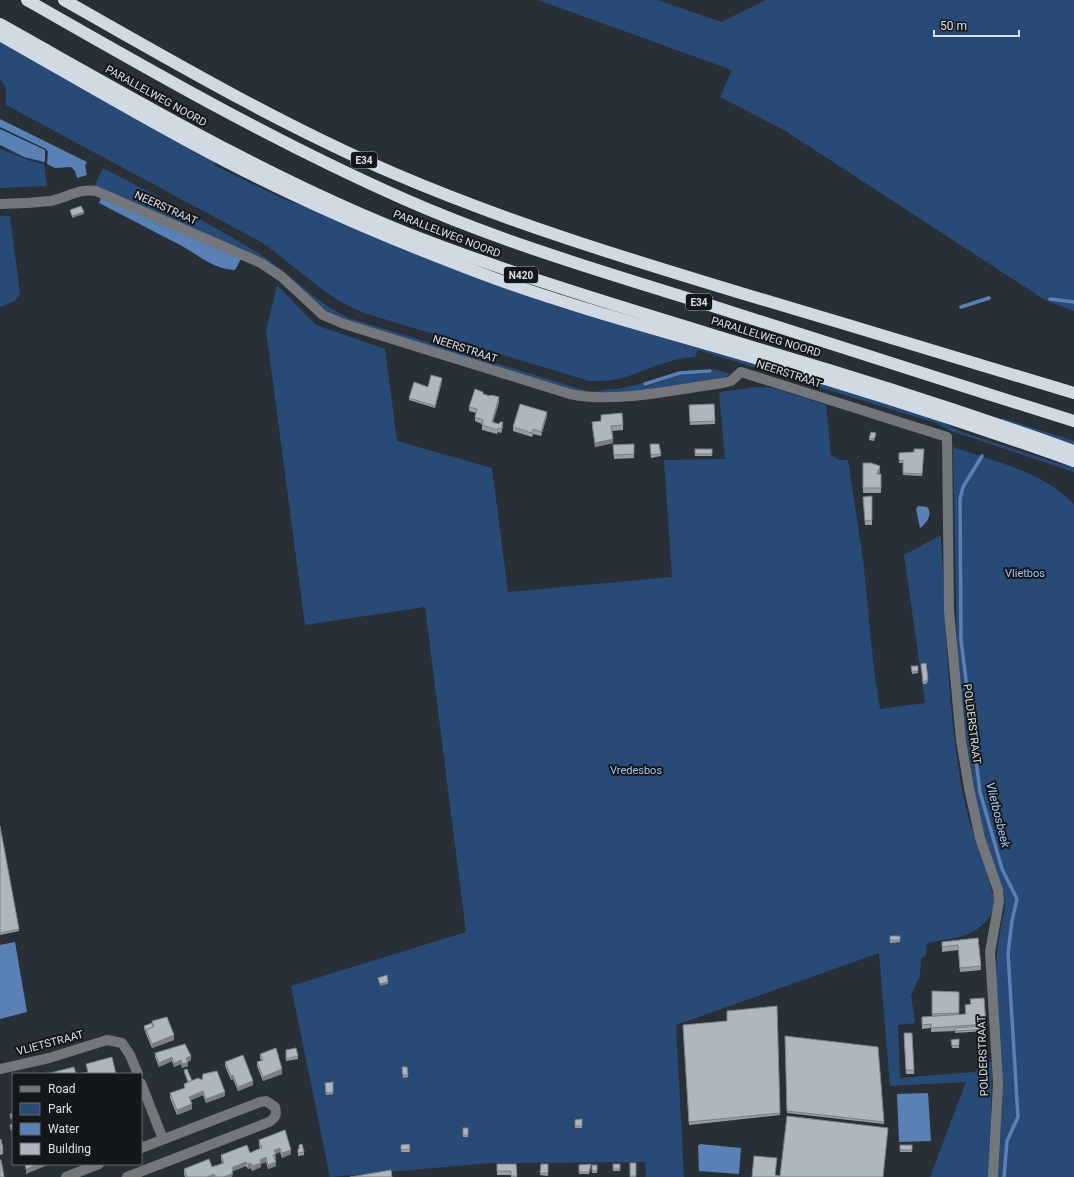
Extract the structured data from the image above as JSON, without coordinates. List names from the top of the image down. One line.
{"streets":{"highway":["PARALLELWEG NOORD","E34","N420"],"street":["NEERSTRAAT","POLDERSTRAAT","VLIETSTRAAT"]},"crossings":[["NEERSTRAAT","POLDERSTRAAT"]],"water":["Vlietbosbeek"],"parks":["Vlietbos","Vredesbos"],"legend":["Road","Park","Water","Building"],"scale_bar":"50 m"}
